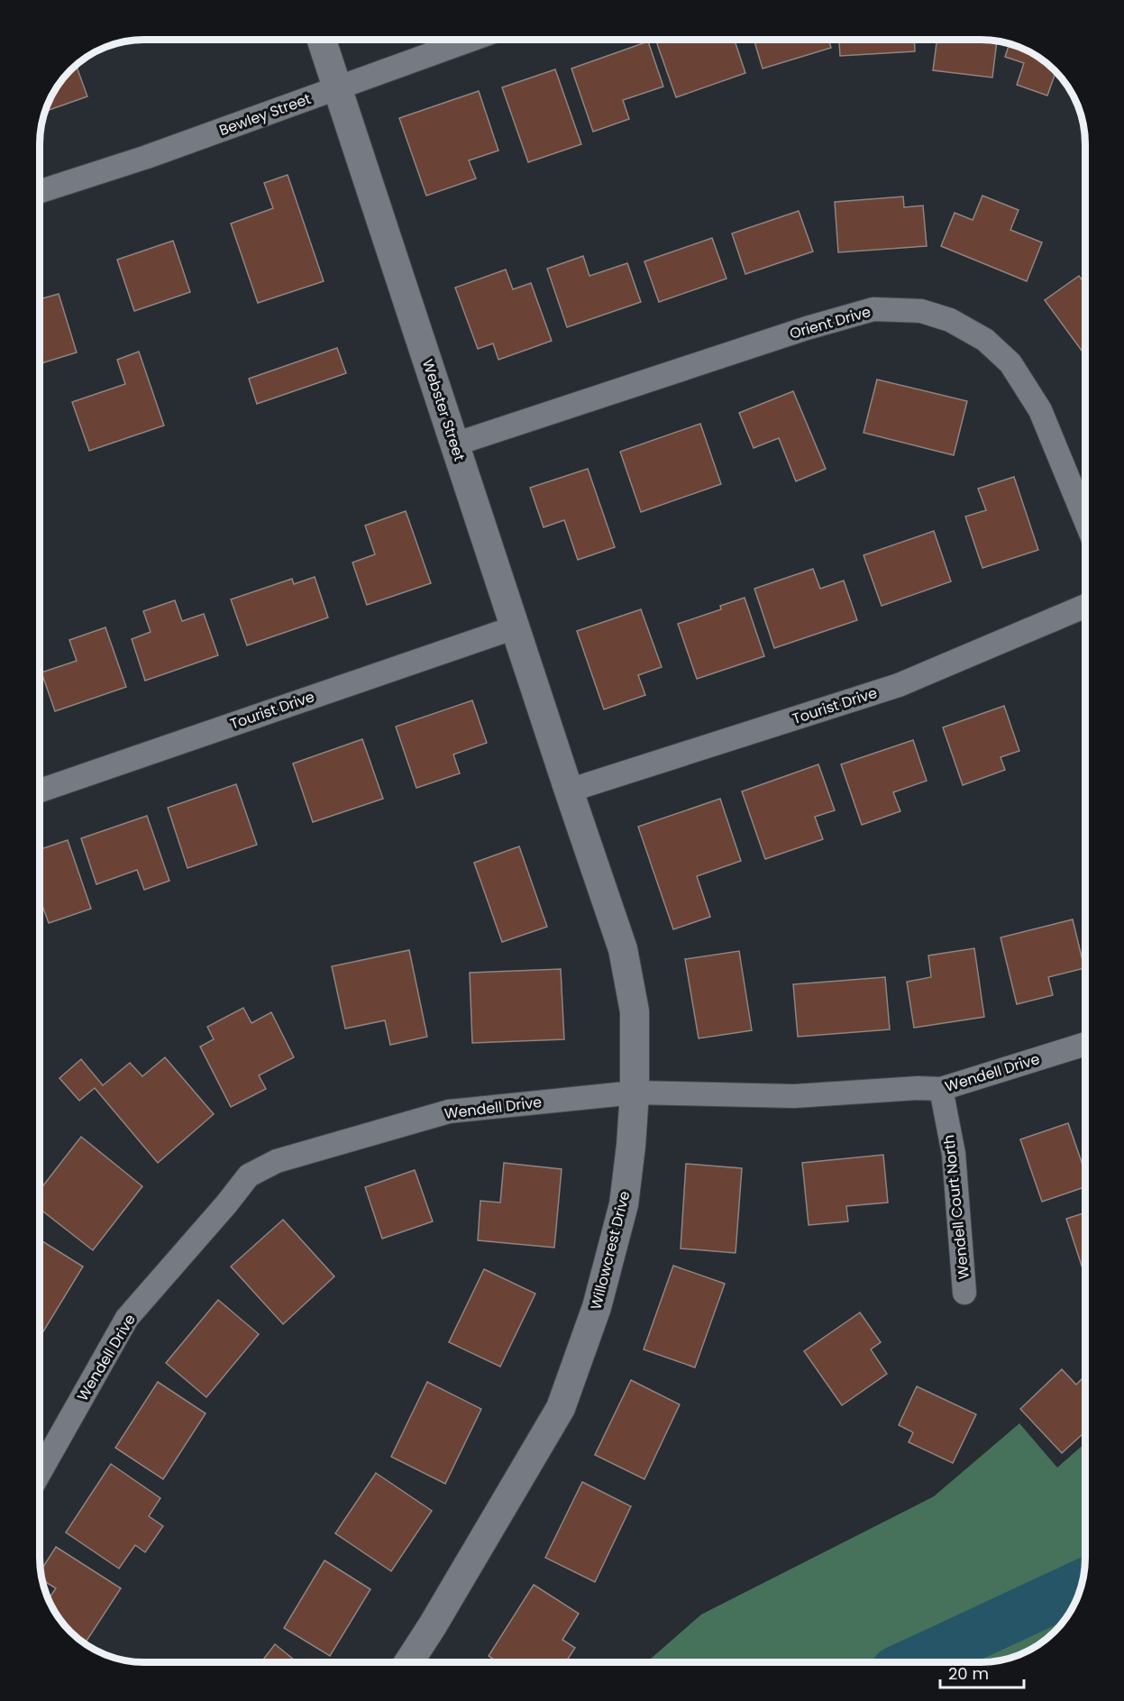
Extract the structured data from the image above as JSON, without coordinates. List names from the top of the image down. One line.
{"streets":{"street":["Bewley Street","Orient Drive","Webster Street","Tourist Drive","Wendell Drive","Wendell Court North","Willowcrest Drive"]},"crossings":[["Bewley Street","Webster Street"],["Orient Drive","Webster Street"],["Webster Street","Tourist Drive"],["Webster Street","Willowcrest Drive"],["Tourist Drive","Willowcrest Drive"],["Wendell Drive","Wendell Court North"],["Wendell Drive","Willowcrest Drive"]],"scale_bar":"20 m"}
